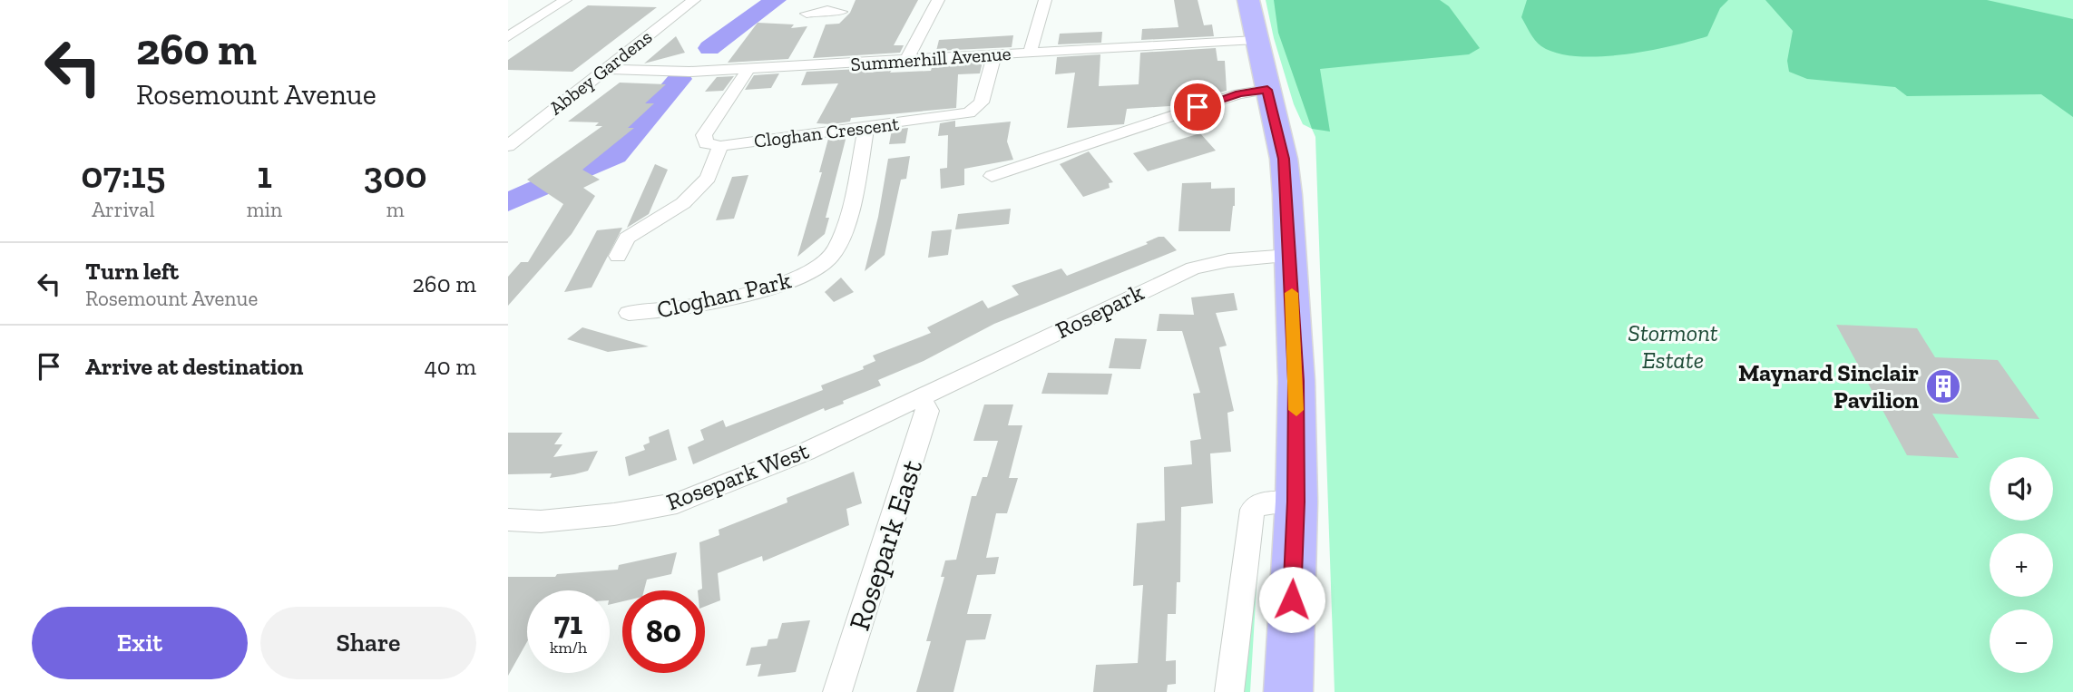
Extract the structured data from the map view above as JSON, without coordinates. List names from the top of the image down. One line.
{"streets":{"street":["Summerhill Avenue","Abbey Gardens","Cloghan Crescent","Cloghan Park","Rosepark","Rosepark West","Rosepark East"]},"crossings":[["Summerhill Avenue","Abbey Gardens"],["Summerhill Avenue","Cloghan Crescent"],["Cloghan Crescent","Cloghan Park"],["Rosepark","Rosepark West"],["Rosepark","Rosepark East"],["Rosepark West","Rosepark East"]],"parks":["Stormont Estate"],"places":{"building":["Maynard Sinclair Pavilion"]},"page":{"turn":["260 m","Rosemount Avenue"],"eta":["07:15","Arrival","1","min","300","m"],"list":[{"name":"Turn left","note":"Rosemount Avenue","value":"260 m"},{"name":"Arrive at destination","value":"40 m"}],"map_buttons":["+","−"],"speed":"71 km/h","limit":"80","buttons":["Exit","Share"]}}
